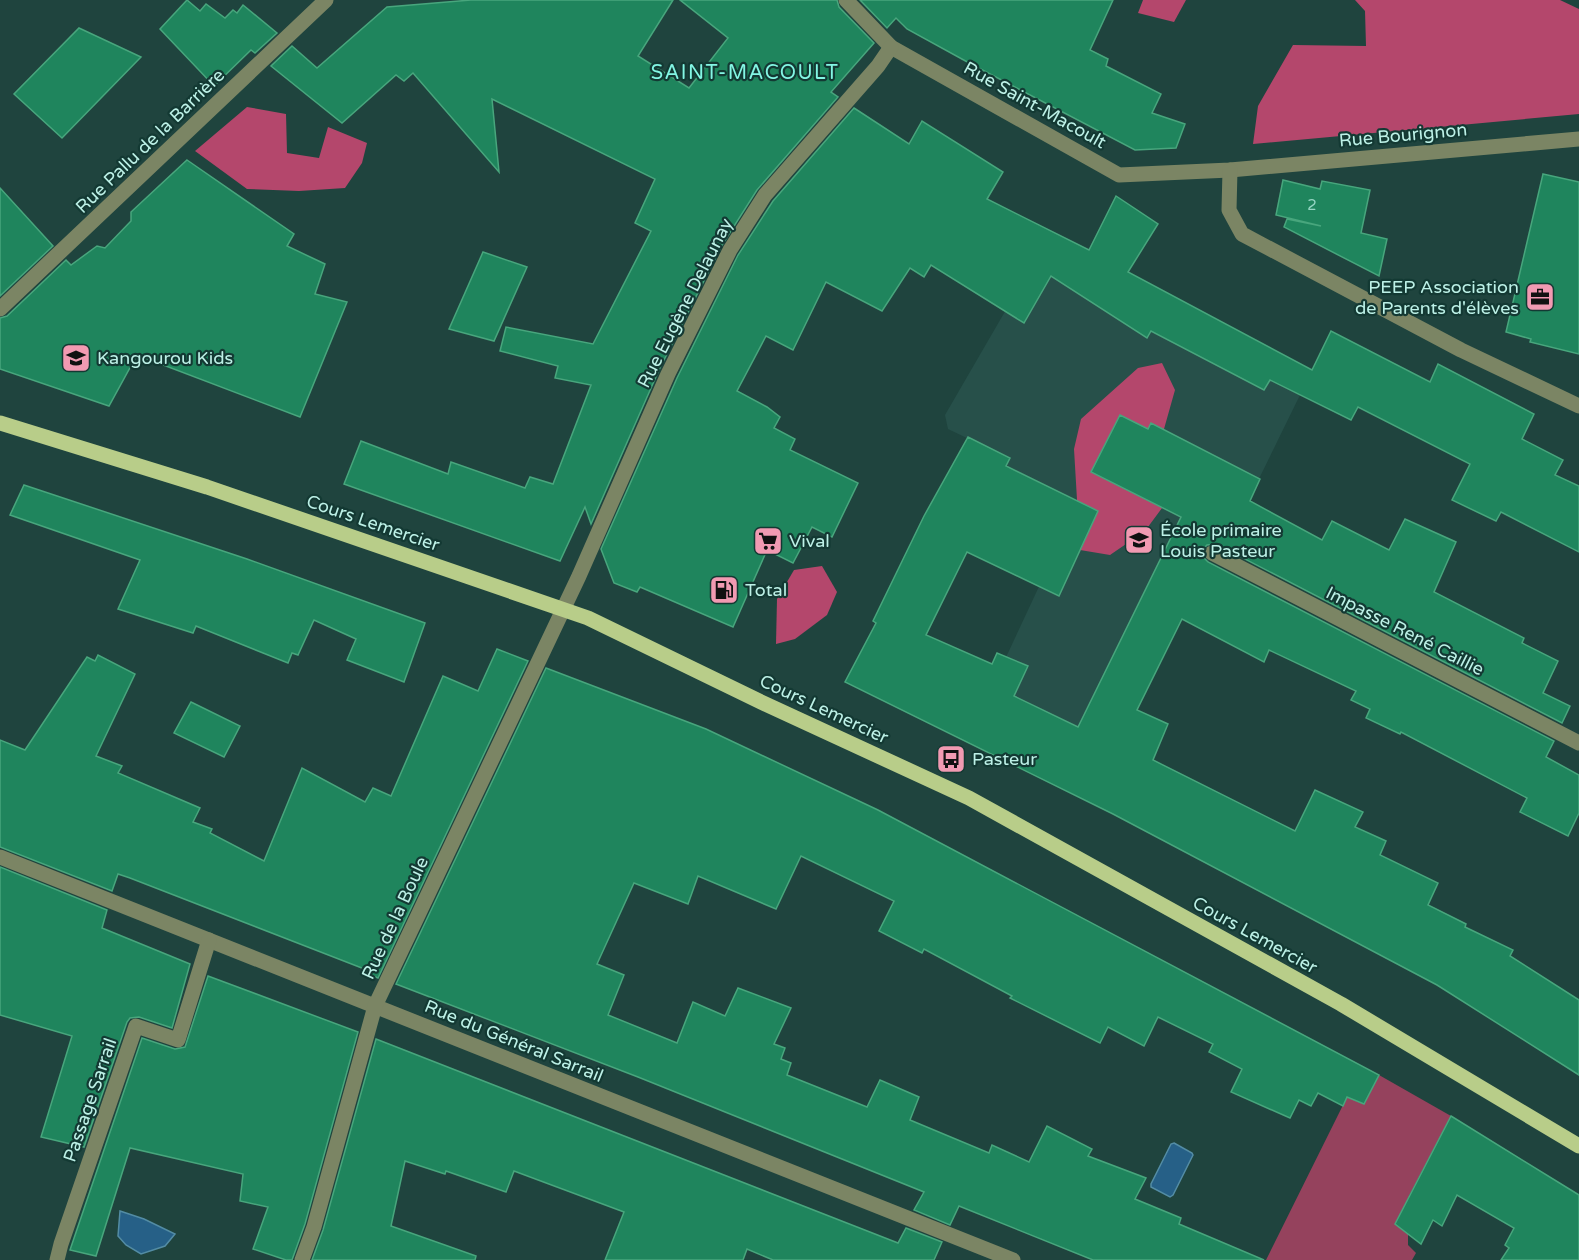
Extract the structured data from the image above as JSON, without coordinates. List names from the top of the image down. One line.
{"streets":{"main road":["Cours Lemercier"],"street":["Rue Saint-Macoult","Rue Bourignon","Rue Pallu de la Barrière","Rue Eugène Delaunay","Impasse René Caillie","Rue de la Boule","Rue du Général Sarrail","Passage Sarrail"]},"crossings":[["Rue Saint-Macoult","Rue Bourignon"],["Rue Saint-Macoult","Rue Eugène Delaunay"],["Rue Eugène Delaunay","Cours Lemercier"],["Rue Eugène Delaunay","Rue de la Boule"],["Cours Lemercier","Rue de la Boule"],["Rue de la Boule","Rue du Général Sarrail"],["Rue du Général Sarrail","Passage Sarrail"]],"districts":["SAINT-MACOULT"],"places":{"office":["PEEP Association de Parents d'élèves"],"school or university":["Kangourou Kids","École primaire Louis Pasteur"],"supermarket":["Vival"],"fuel station":["Total"],"bus stop":["Pasteur"]},"house_numbers":["2"]}
